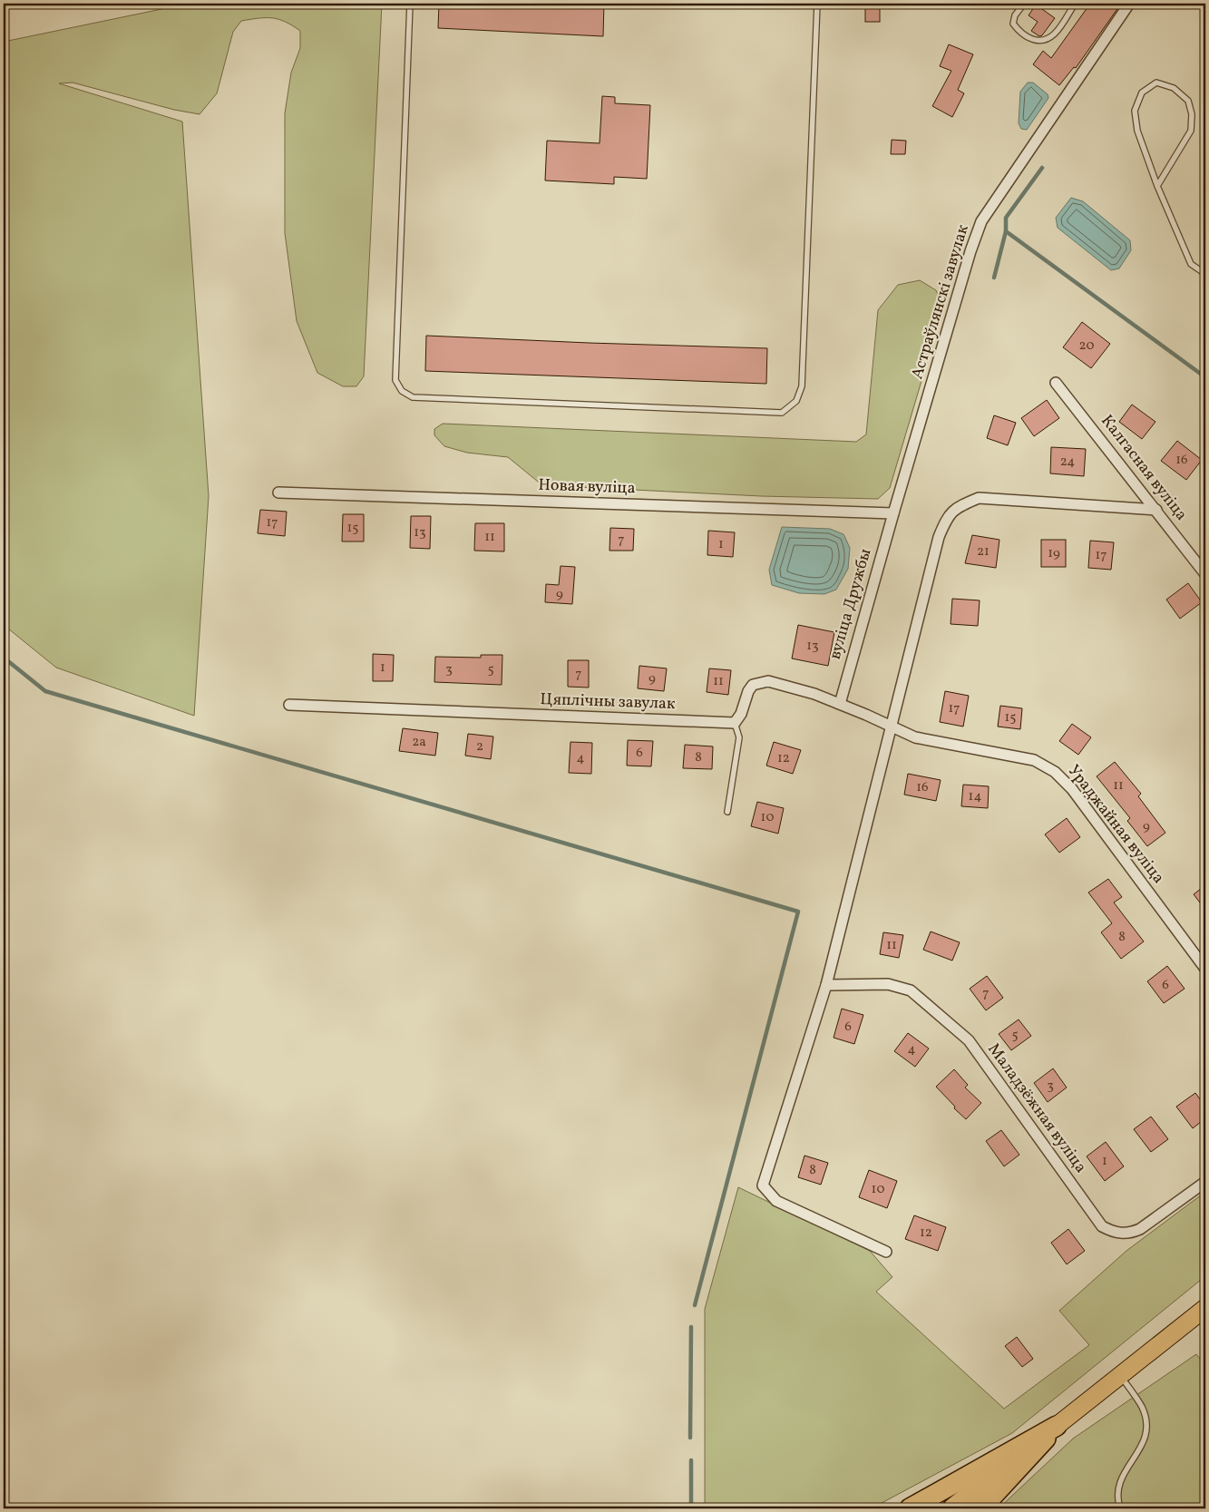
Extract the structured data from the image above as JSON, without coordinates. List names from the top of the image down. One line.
{"streets":{"street":["Астраўлянскі завулак","Калгасная вуліца","Новая вуліца","вуліца Дружбы","Цяплічны завулак","Ураджайная вуліца","Маладзёжная вуліца"]},"crossings":[["Астраўлянскі завулак","Новая вуліца"],["Астраўлянскі завулак","вуліца Дружбы"],["Новая вуліца","вуліца Дружбы"]],"house_numbers":["20","16","24","17","15","13","11","7","1","21","19","17","9","13","1","3","5","7","9","11","17","15","2а","2","6","8","4","12","11","16","14","10","9","8","11","6","7","6","5","4","3","1","8","10","12"]}
